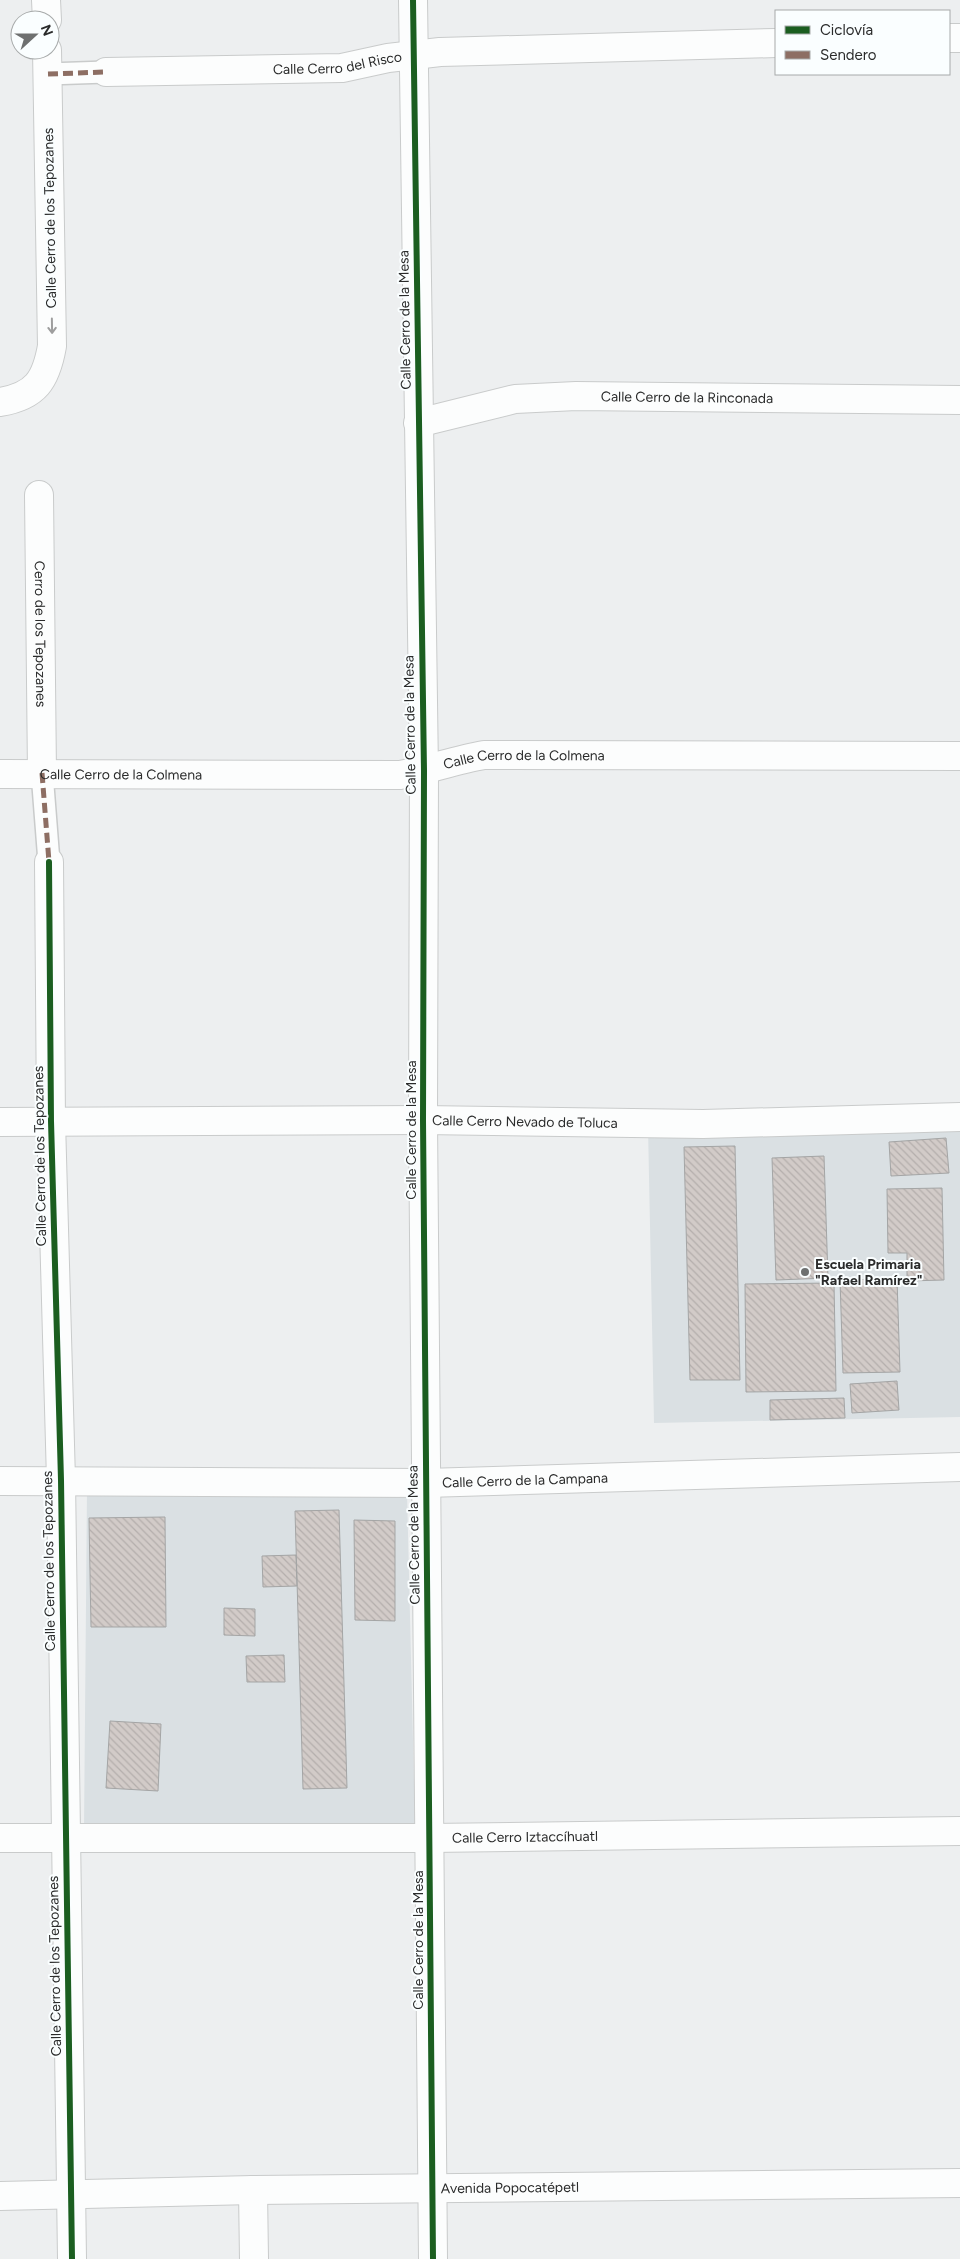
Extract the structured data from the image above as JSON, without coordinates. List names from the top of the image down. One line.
{"streets":{"street":["Calle Cerro del Risco","Calle Cerro de los Tepozanes","Calle Cerro de la Mesa","Calle Cerro de la Rinconada","Cerro de los Tepozanes","Calle Cerro de la Colmena","Calle Cerro Nevado de Toluca","Calle Cerro de la Campana","Calle Cerro Iztaccíhuatl","Avenida Popocatépetl"]},"crossings":[["Calle Cerro del Risco","Calle Cerro de los Tepozanes"],["Calle Cerro del Risco","Calle Cerro de la Mesa"],["Calle Cerro de los Tepozanes","Cerro de los Tepozanes"],["Calle Cerro de los Tepozanes","Calle Cerro de la Colmena"],["Calle Cerro de los Tepozanes","Calle Cerro Nevado de Toluca"],["Calle Cerro de los Tepozanes","Calle Cerro de la Campana"],["Calle Cerro de los Tepozanes","Calle Cerro Iztaccíhuatl"],["Calle Cerro de los Tepozanes","Avenida Popocatépetl"],["Calle Cerro de la Mesa","Calle Cerro de la Rinconada"],["Calle Cerro de la Mesa","Calle Cerro de la Colmena"],["Calle Cerro de la Mesa","Calle Cerro Nevado de Toluca"],["Calle Cerro de la Mesa","Calle Cerro de la Campana"],["Calle Cerro de la Mesa","Calle Cerro Iztaccíhuatl"],["Calle Cerro de la Mesa","Avenida Popocatépetl"],["Cerro de los Tepozanes","Calle Cerro de la Colmena"]],"places":["Escuela Primaria \"Rafael Ramírez\""],"legend":["Ciclovía","Sendero"],"north":"right"}
